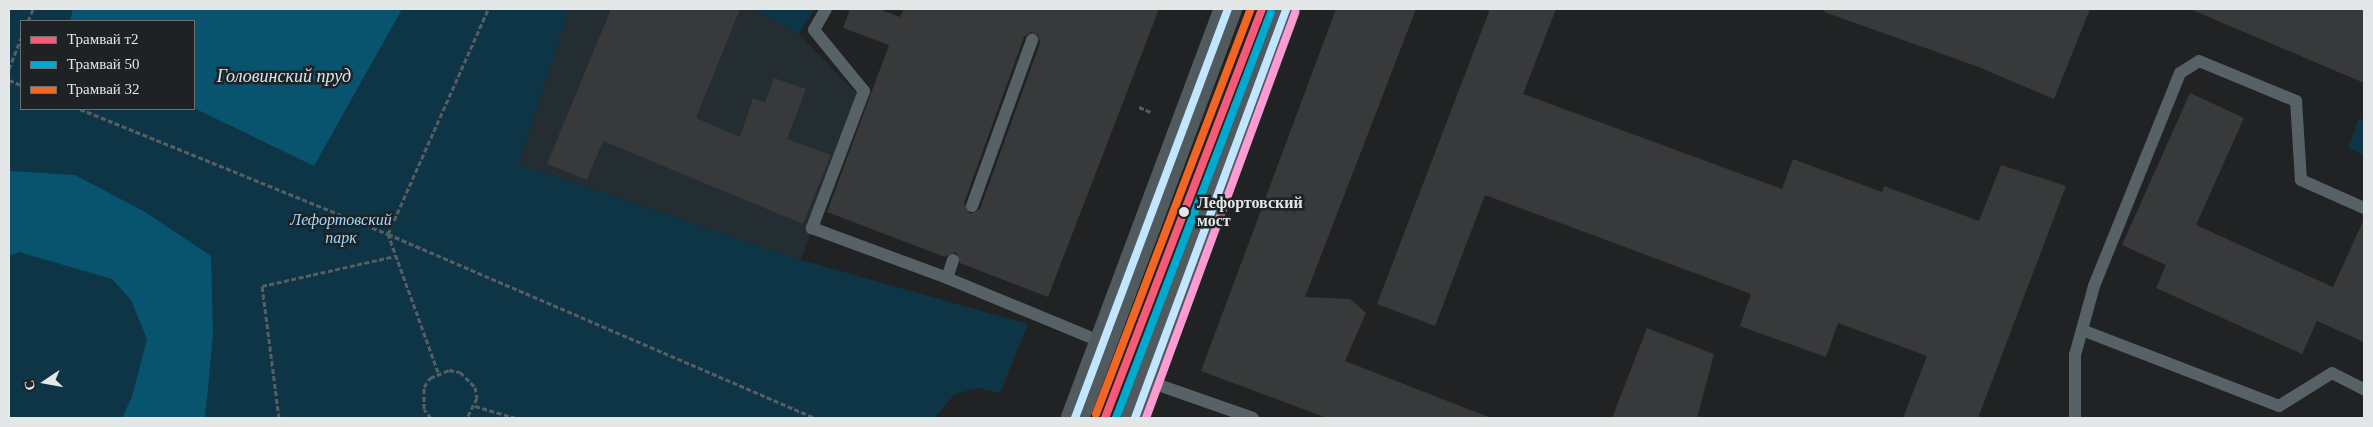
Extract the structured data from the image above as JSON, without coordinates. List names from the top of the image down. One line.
{"water":["Головинский пруд"],"parks":["Лефортовский парк"],"places":["Лефортовский мост"],"lines":["tram line т2","tram line 32","tram line 50"],"legend":["Трамвай т2","Трамвай 50","Трамвай 32"],"north":"left"}
